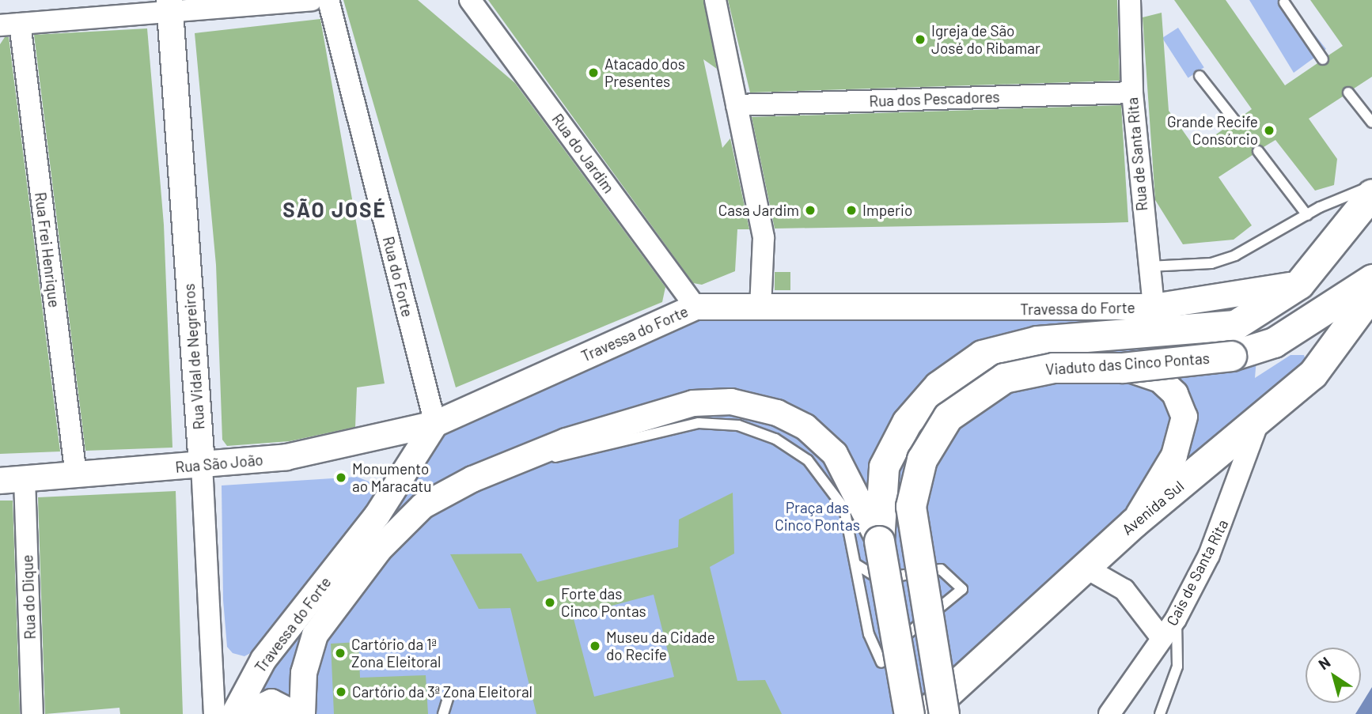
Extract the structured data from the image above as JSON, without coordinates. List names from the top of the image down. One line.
{"streets":{"main road":["Viaduto das Cinco Pontas","Avenida Sul"],"street":["Rua dos Pescadores","Rua do Jardim","Rua de Santa Rita","Rua Frei Henrique","Rua do Forte","Travessa do Forte","Rua Vidal de Negreiros","Rua São João","Cais de Santa Rita","Rua do Dique"]},"crossings":[["Rua dos Pescadores","Rua de Santa Rita"],["Rua do Jardim","Travessa do Forte"],["Rua de Santa Rita","Travessa do Forte"],["Rua Frei Henrique","Rua São João"],["Rua do Forte","Travessa do Forte"],["Rua do Forte","Rua São João"],["Travessa do Forte","Viaduto das Cinco Pontas"],["Travessa do Forte","Rua São João"],["Rua Vidal de Negreiros","Rua São João"],["Rua São João","Rua do Dique"],["Avenida Sul","Cais de Santa Rita"]],"districts":["SÃO JOSÉ"],"parks":["Praça das Cinco Pontas"],"places":["Igreja de São José do Ribamar","Atacado dos Presentes","Grande Recife Consórcio","Casa Jardim","Imperio","Monumento ao Maracatu","Forte das Cinco Pontas","Museu da Cidade do Recife","Cartório da 1ª Zona Eleitoral","Cartório da 3ª Zona Eleitoral"],"north":"top left"}
